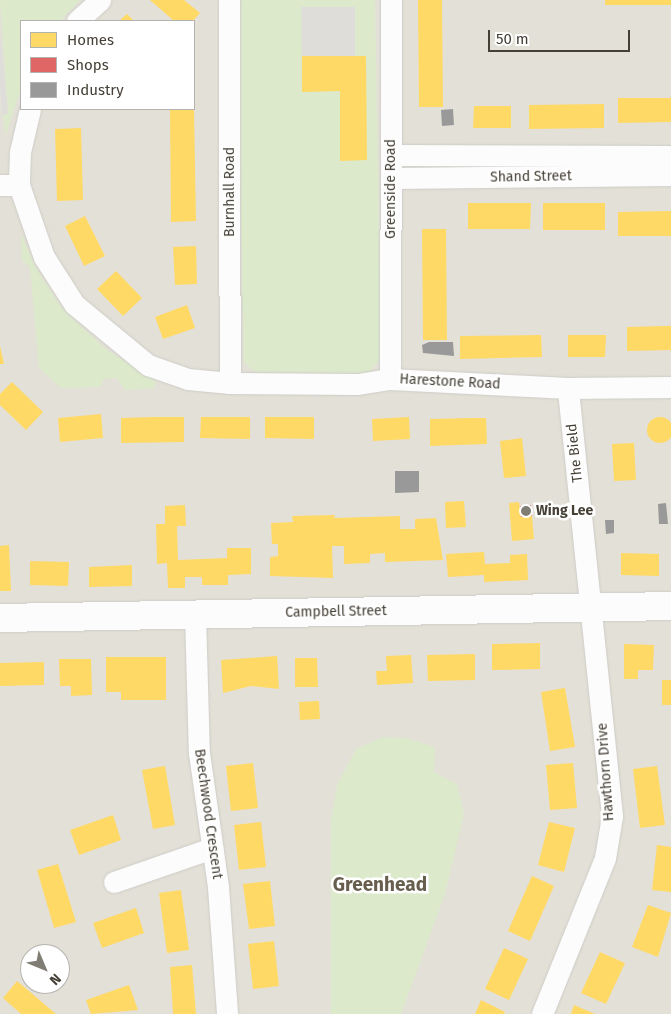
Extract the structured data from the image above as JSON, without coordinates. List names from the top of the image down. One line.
{"streets":{"street":["Shand Street","Greenside Road","Burnhall Road","Harestone Road","The Bield","Campbell Street","Hawthorn Drive","Beechwood Crescent"]},"crossings":[["Shand Street","Greenside Road"],["Greenside Road","Harestone Road"],["Burnhall Road","Harestone Road"],["Harestone Road","The Bield"],["The Bield","Campbell Street"],["The Bield","Hawthorn Drive"],["Campbell Street","Hawthorn Drive"],["Campbell Street","Beechwood Crescent"]],"districts":["Greenhead"],"places":["Wing Lee"],"legend":["Homes","Shops","Industry"],"scale_bar":"50 m","north":"bottom right"}
